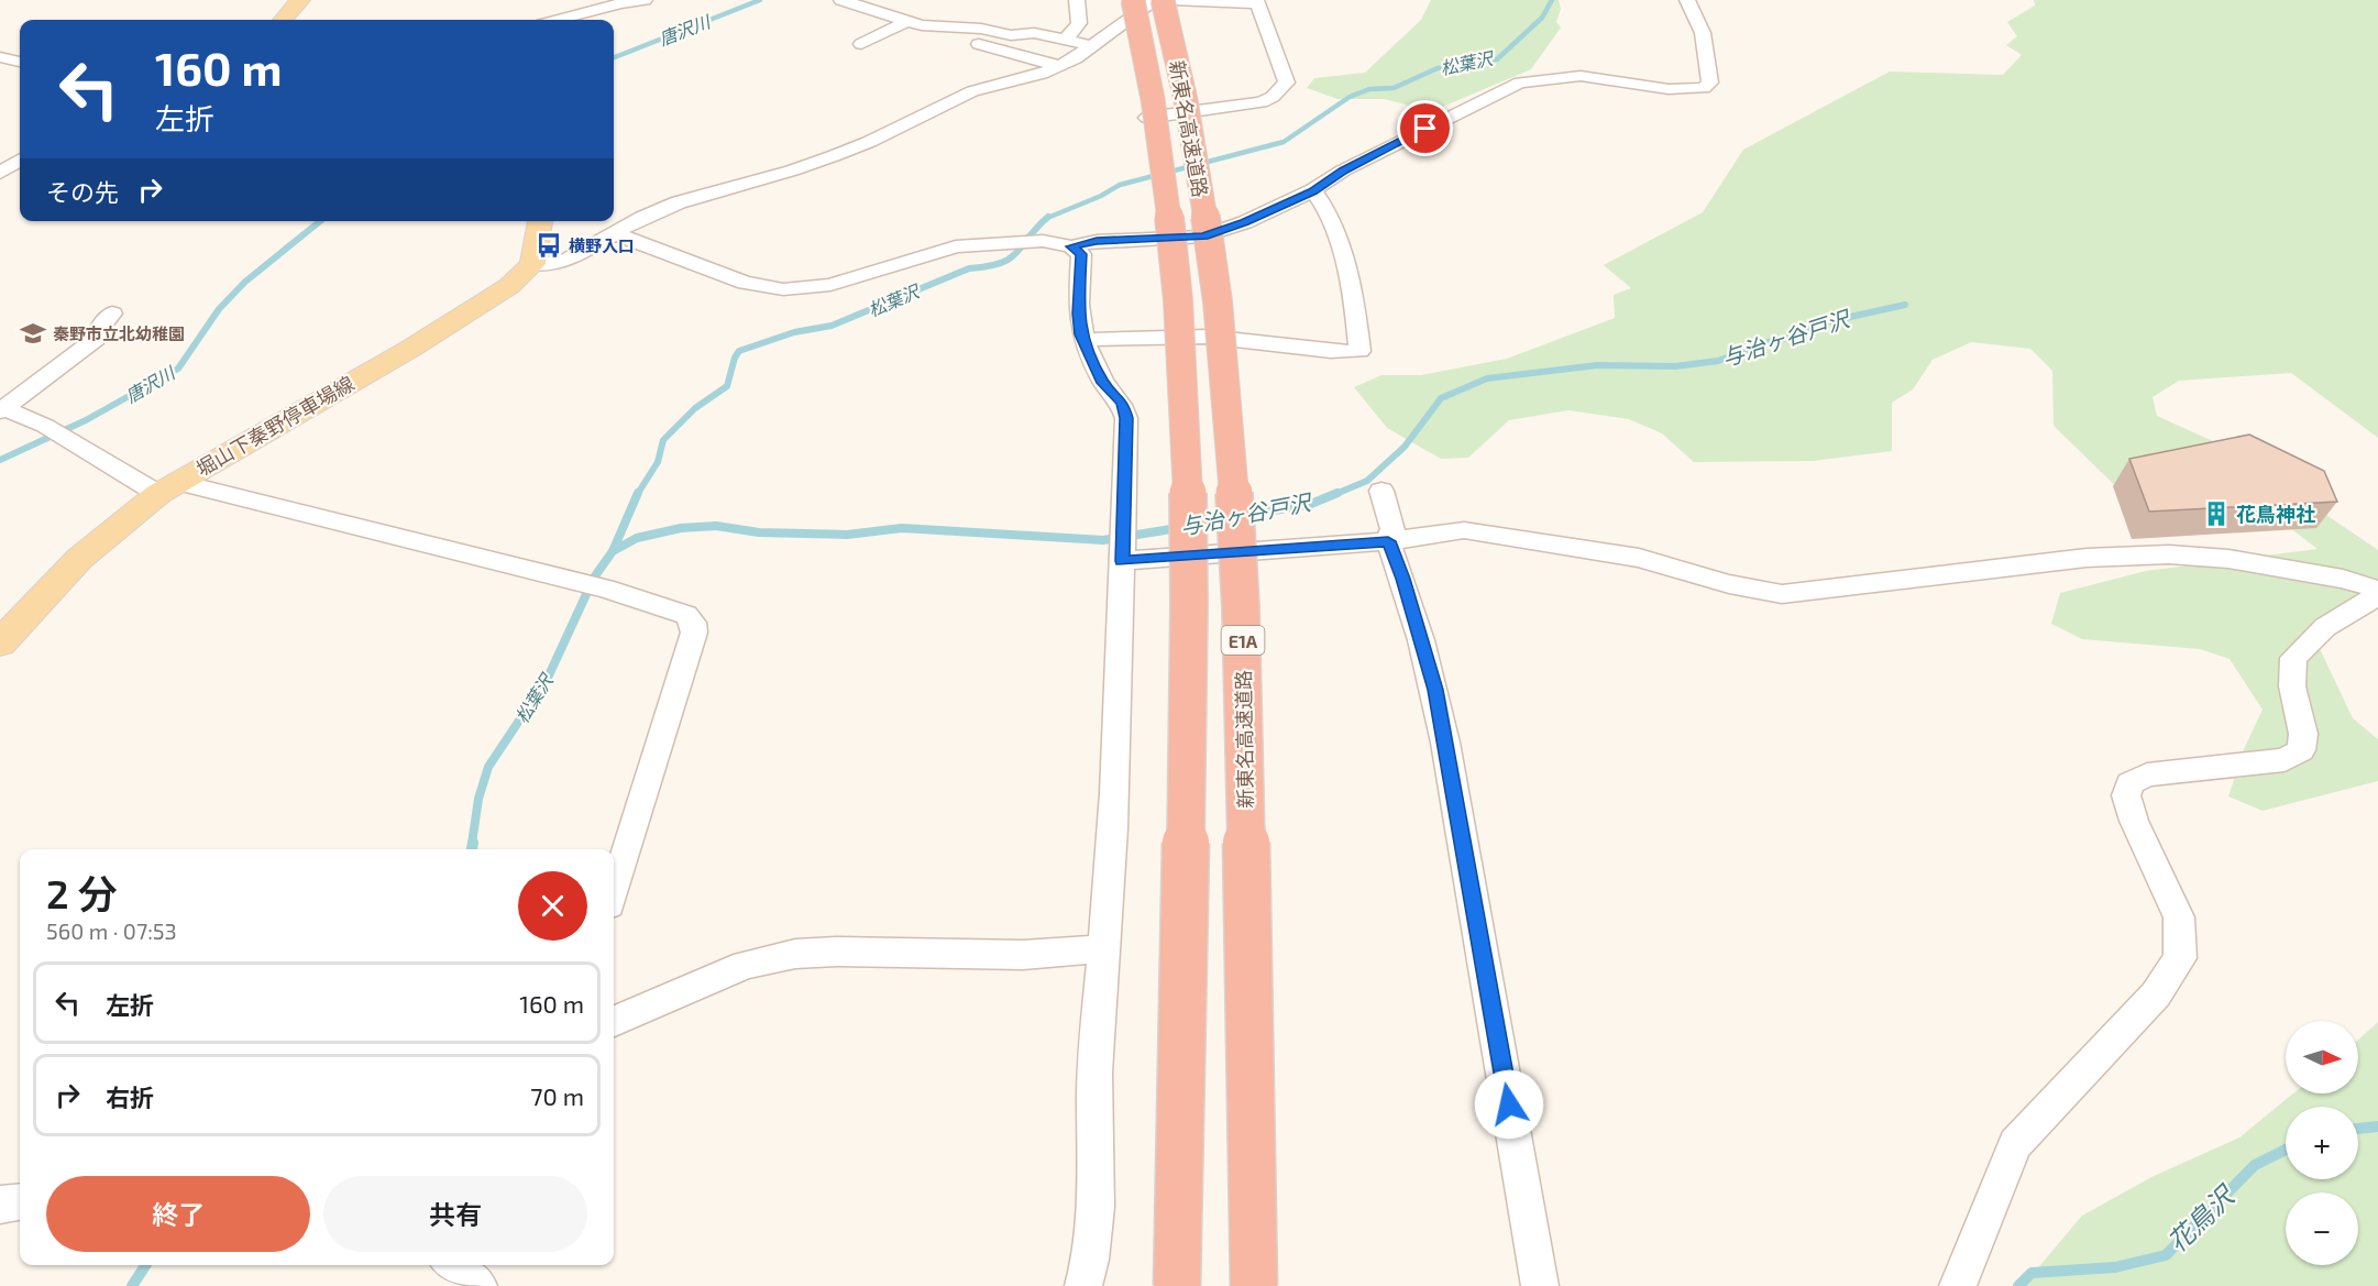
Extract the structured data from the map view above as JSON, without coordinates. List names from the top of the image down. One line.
{"streets":{"highway":["新東名高速道路","E1A"],"main road":["堀山下秦野停車場線"]},"water":["唐沢川","松葉沢","与治ヶ谷戸沢","花鳥沢"],"places":{"bus stop":["横野入口"],"school or university":["秦野市立北幼稚園"],"building":["花鳥神社"]},"north":"right","page":{"turn":["160 m","左折"],"then":"その先","heading":["2 分","560 m · 07:53"],"list":[{"name":"左折","value":"160 m"},{"name":"右折","value":"70 m"}],"map_buttons":["+","−"],"buttons":["終了","共有"]}}
